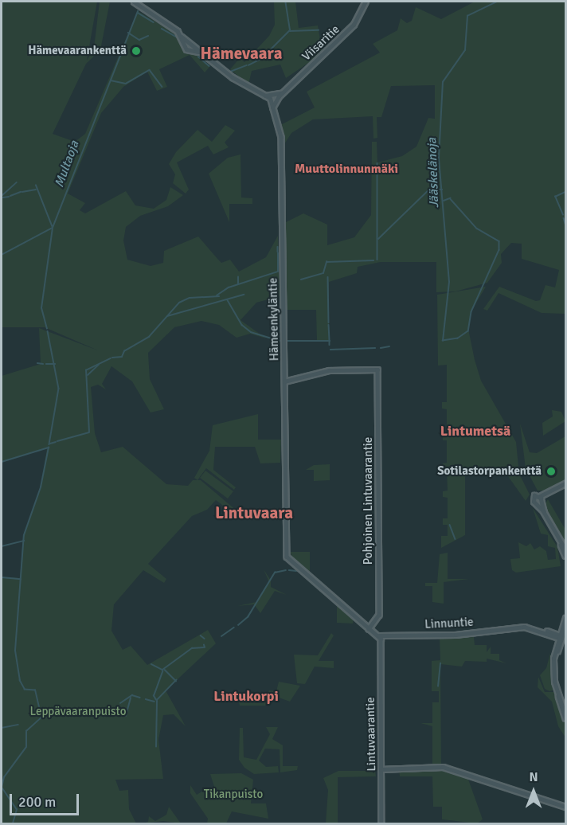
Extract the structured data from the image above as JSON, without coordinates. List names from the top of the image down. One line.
{"streets":{"street":["Viisaritie","Hämeenkyläntie","Pohjoinen Lintuvaarantie","Linnuntie","Lintuvaarantie"]},"crossings":[["Hämeenkyläntie","Pohjoinen Lintuvaarantie"],["Linnuntie","Lintuvaarantie"]],"districts":["Hämevaara","Muuttolinnunmäki","Lintumetsä","Lintuvaara","Lintukorpi"],"water":["Multaoja","Jääskelänoja"],"parks":["Leppävaaranpuisto","Tikanpuisto"],"places":["Hämevaarankenttä","Sotilastorpankenttä"],"scale_bar":"200 m","north":"top"}
